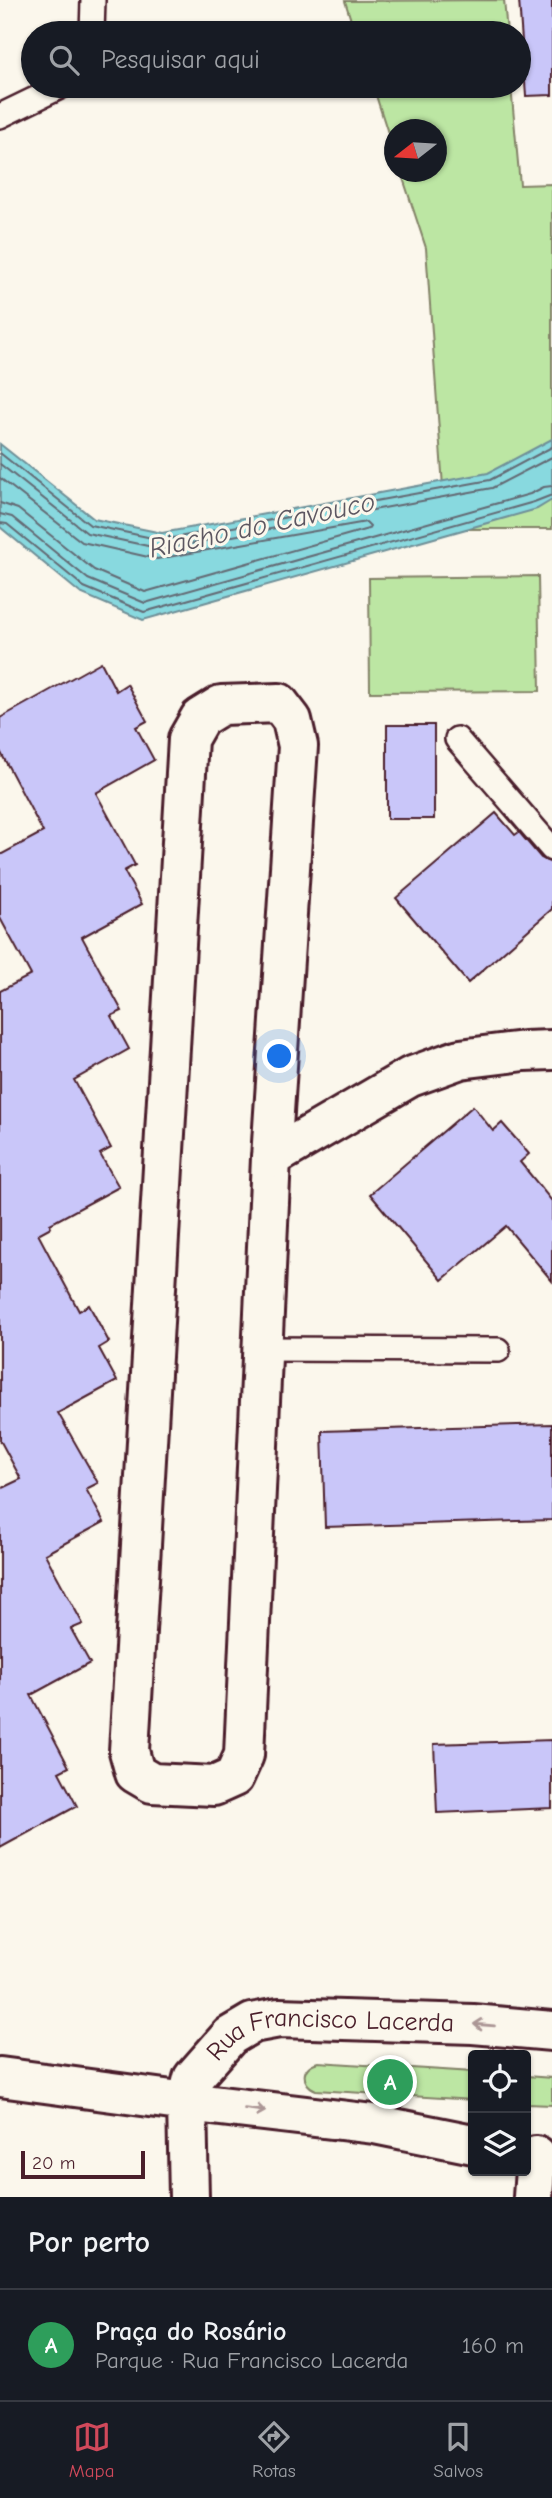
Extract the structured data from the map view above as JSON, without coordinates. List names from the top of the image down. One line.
{"streets":{"street":["Rua Francisco Lacerda"]},"water":["Riacho do Cavouco"],"scale_bar":"20 m","north":"left","page":{"search":"Pesquisar aqui","pins":"A","scale":"20 m","heading":"Por perto","list":[{"mark":"A","name":"Praça do Rosário","note":"Parque · Rua Francisco Lacerda","value":"160 m"}],"nav":["Mapa","Rotas","Salvos"]}}
